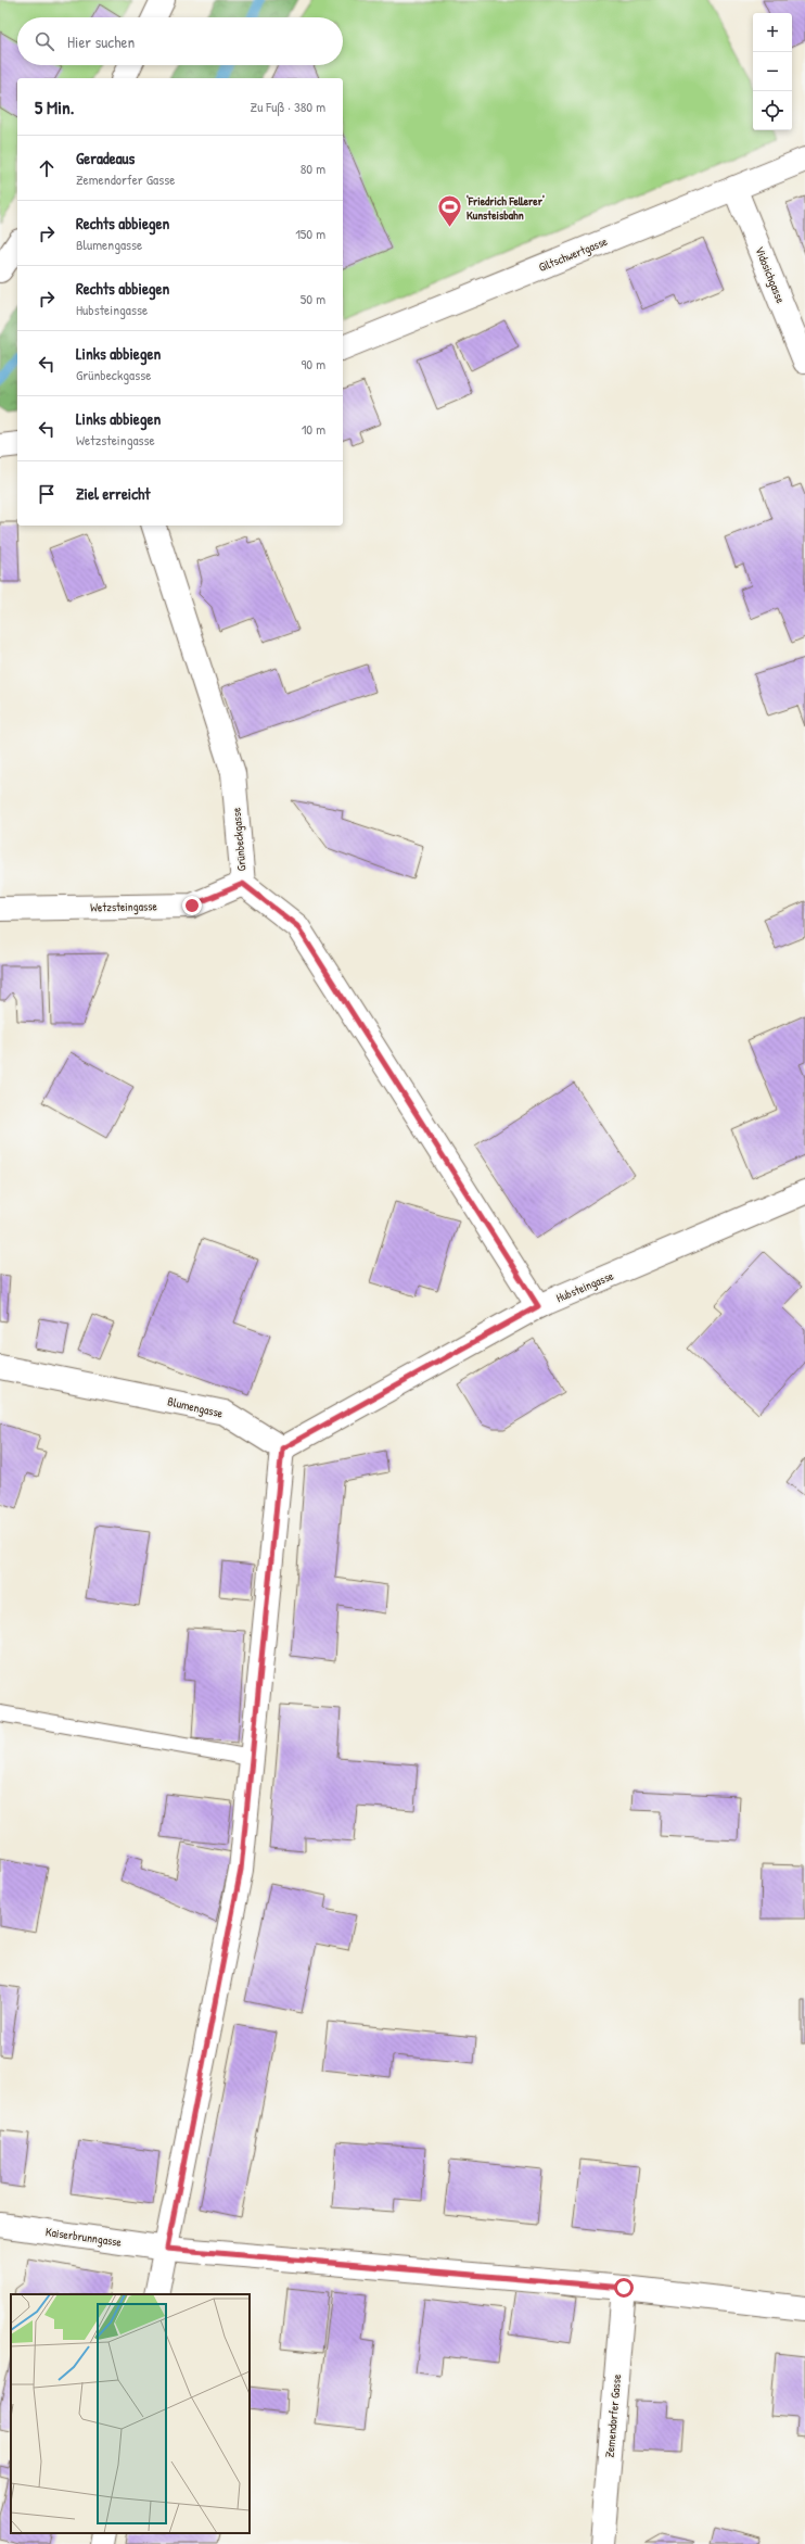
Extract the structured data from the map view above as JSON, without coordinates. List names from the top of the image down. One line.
{"streets":{"street":["Giltschwertgasse","Vidosichgasse","Grünbeckgasse","Wetzsteingasse","Hubsteingasse","Blumengasse","Kaiserbrunngasse","Zemendorfer Gasse"]},"crossings":[["Giltschwertgasse","Vidosichgasse"],["Grünbeckgasse","Wetzsteingasse"],["Grünbeckgasse","Hubsteingasse"],["Hubsteingasse","Blumengasse"]],"places":{"sports":["'Friedrich Fellerer' Kunsteisbahn"]},"page":{"map_buttons":["+","−"],"search":"Hier suchen","heading":["5 Min.","Zu Fuß · 380 m"],"list":[["Geradeaus","Zemendorfer Gasse","80 m"],["Rechts abbiegen","Blumengasse","150 m"],["Rechts abbiegen","Hubsteingasse","50 m"],["Links abbiegen","Grünbeckgasse","90 m"],["Links abbiegen","Wetzsteingasse","10 m"],"Ziel erreicht"]}}
